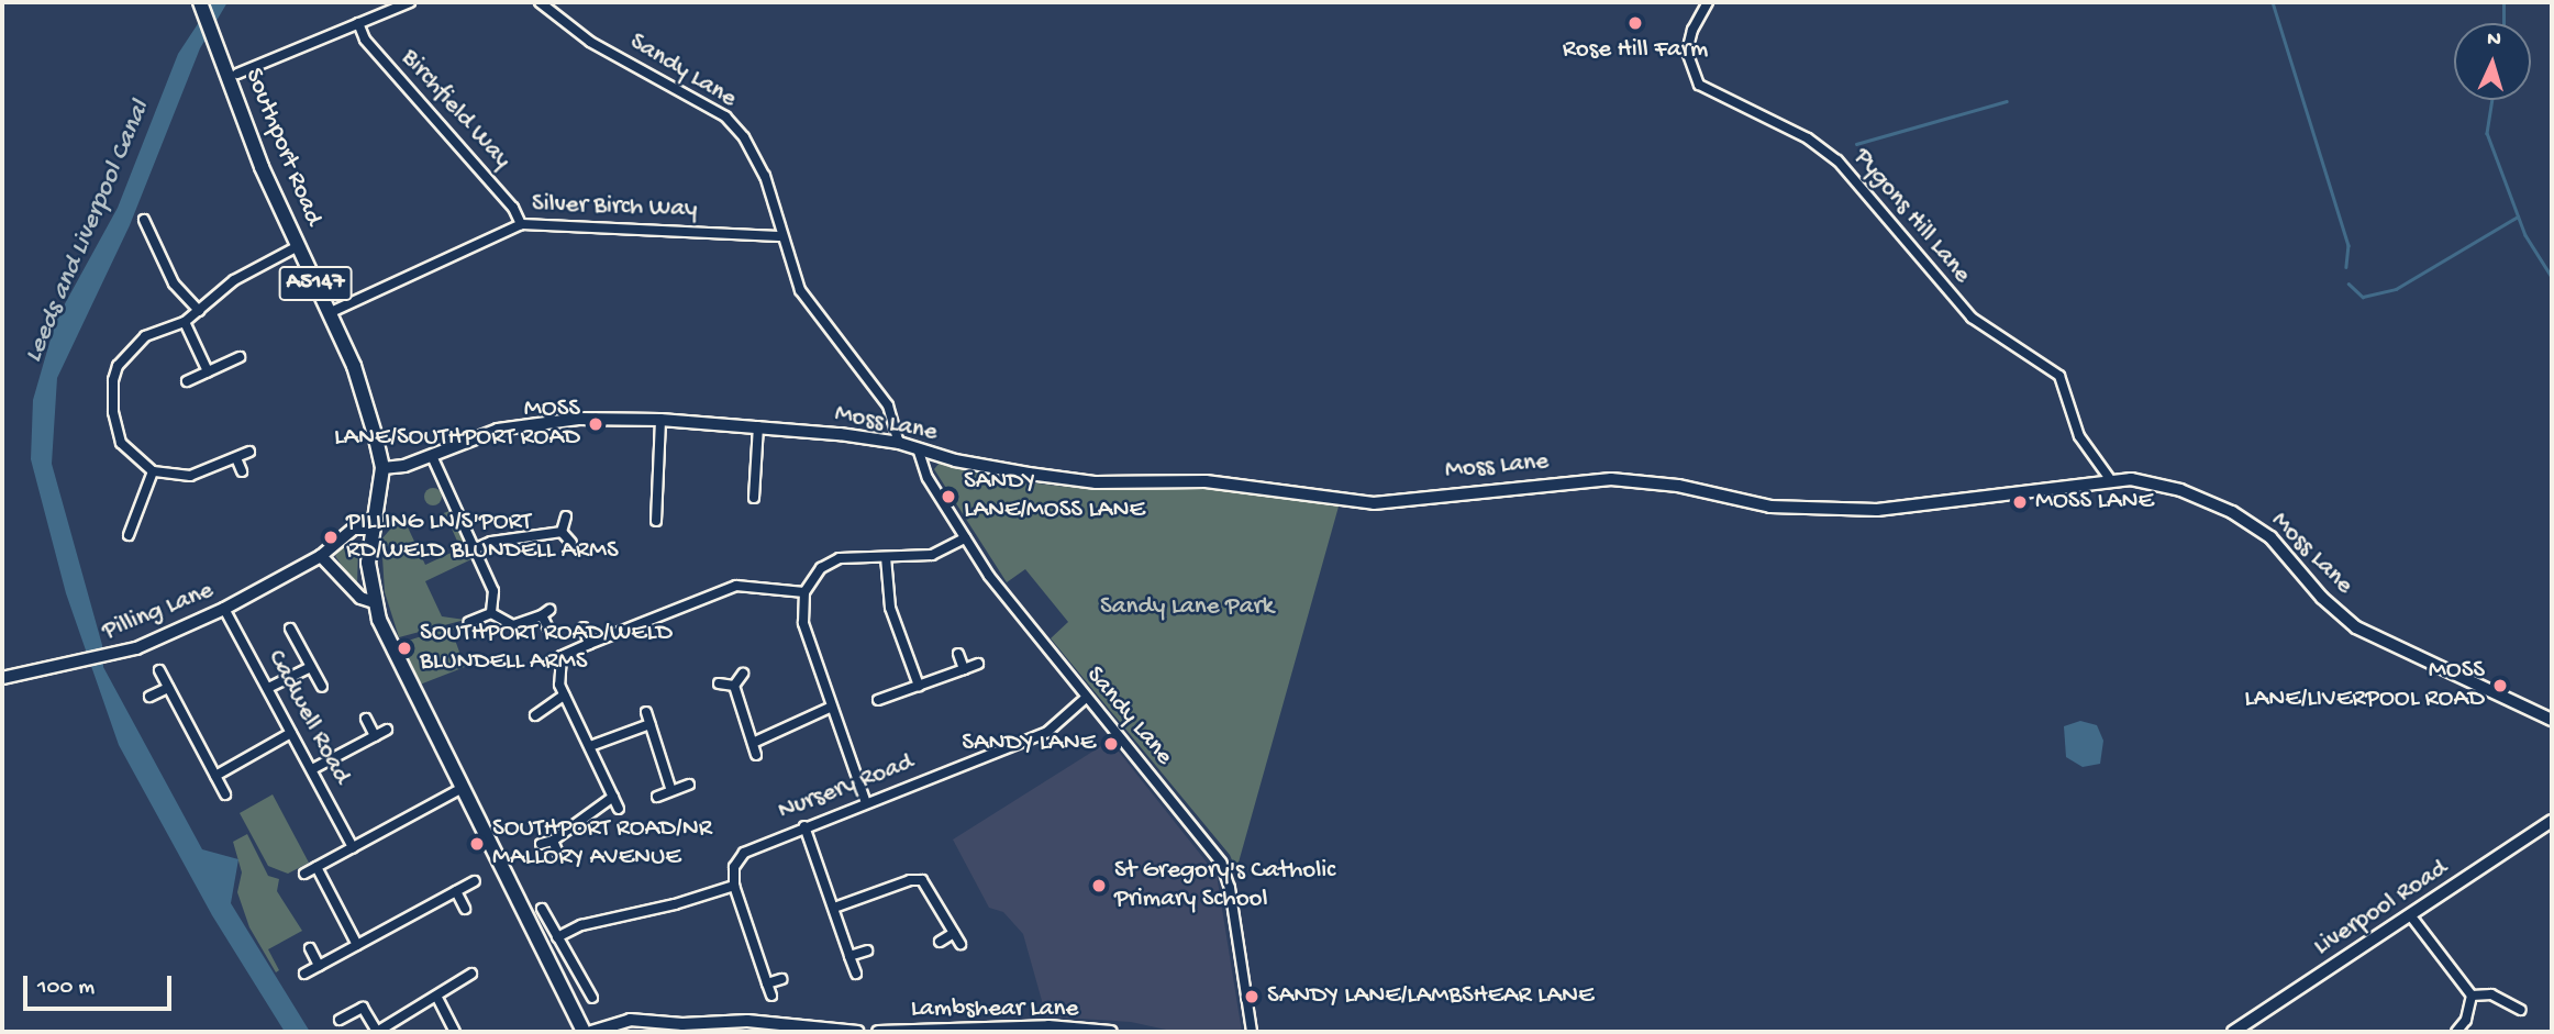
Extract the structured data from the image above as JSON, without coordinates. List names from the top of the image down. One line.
{"streets":{"main road":["Southport Road","A5147","Liverpool Road"],"street":["Sandy Lane","Birchfield Way","Silver Birch Way","Pygons Hill Lane","Moss Lane","Pilling Lane","Cadwell Road","Nursery Road","Lambshear Lane"]},"crossings":[["Sandy Lane","Silver Birch Way"],["Sandy Lane","Moss Lane"],["Sandy Lane","Nursery Road"],["Birchfield Way","Silver Birch Way"],["Southport Road","Silver Birch Way"],["Southport Road","Moss Lane"],["Southport Road","Pilling Lane"],["Pygons Hill Lane","Moss Lane"],["Pilling Lane","Cadwell Road"]],"water":["Leeds and Liverpool Canal"],"parks":["Sandy Lane Park"],"places":["Rose Hill Farm","MOSS LANE/SOUTHPORT ROAD","SANDY LANE/MOSS LANE","MOSS LANE","PILLING LN/S'PORT RD/WELD BLUNDELL ARMS","SOUTHPORT ROAD/WELD BLUNDELL ARMS","MOSS LANE/LIVERPOOL ROAD","SANDY LANE","SOUTHPORT ROAD/NR MALLORY AVENUE","St Gregory's Catholic Primary School","SANDY LANE/LAMBSHEAR LANE"],"scale_bar":"100 m","north":"top"}
